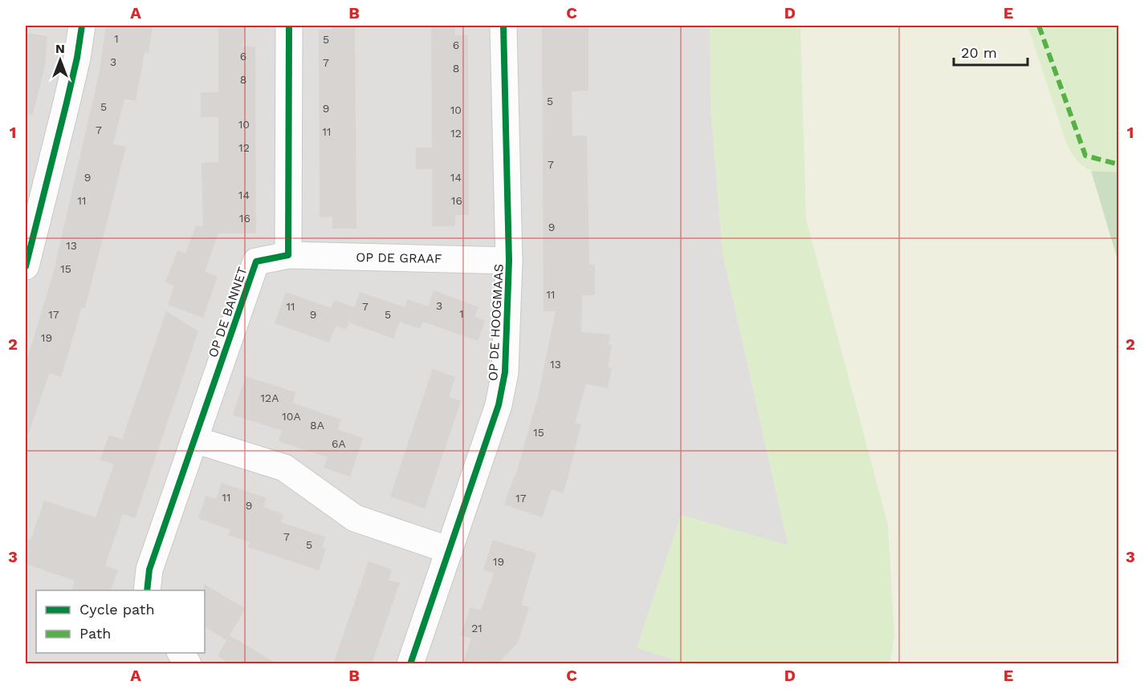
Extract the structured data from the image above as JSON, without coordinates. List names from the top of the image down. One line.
{"streets":{"street":["OP DE GRAAF","OP DE BANNET","OP DE HOOGMAAS"]},"crossings":[["OP DE GRAAF","OP DE BANNET"],["OP DE GRAAF","OP DE HOOGMAAS"]],"house_numbers":["1","5","6","6","3","7","8","8","5","5","9","10","10","7","11","12","12","7","9","14","14","11","16","16","9","13","15","11","3","11","7","1","17","9","5","19","13","12A","10A","8A","15","6A","11","17","9","7","5","19","21"],"legend":["Cycle path","Path"],"scale_bar":"20 m","north":"top","grid":{"columns":["A","B","C","D","E"],"rows":["1","2","3"]}}
